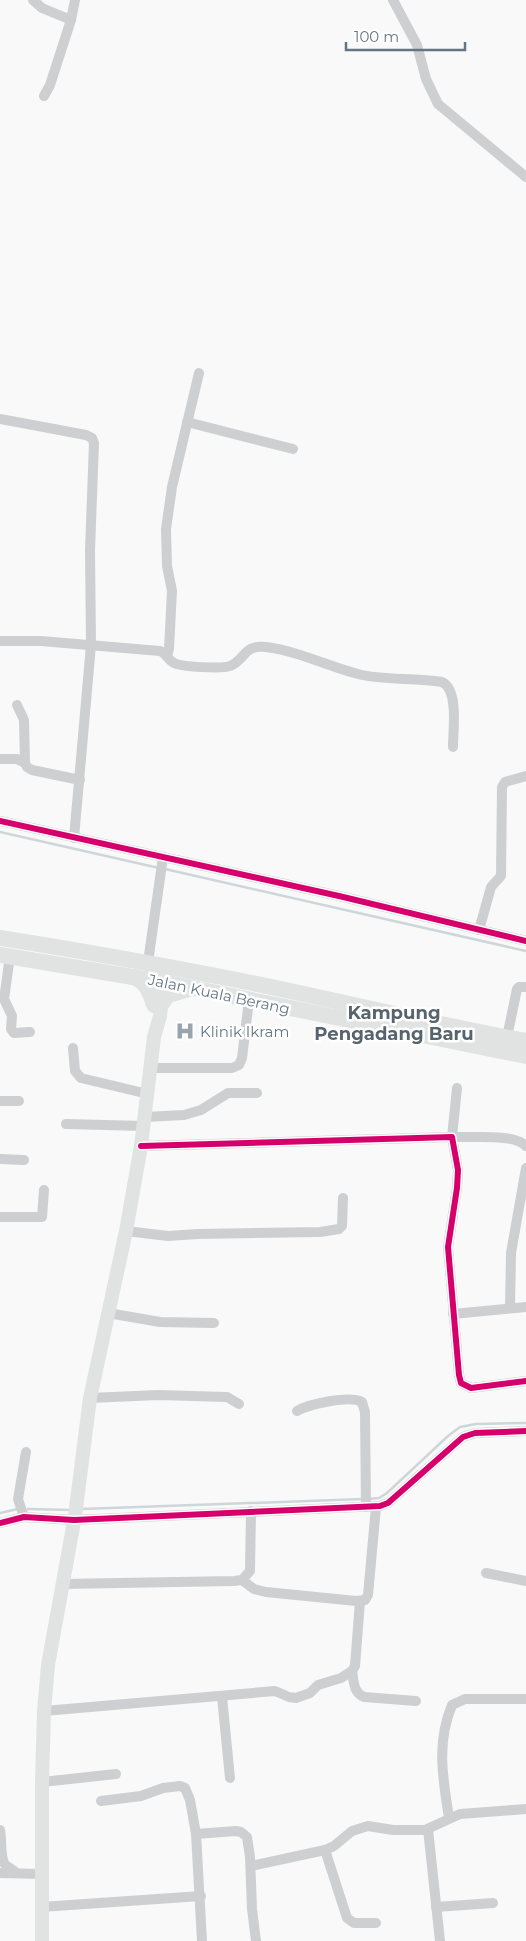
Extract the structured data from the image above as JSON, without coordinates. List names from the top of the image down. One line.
{"streets":{"highway":["Jalan Kuala Berang"]},"districts":["Kampung Pengadang Baru"],"places":{"hospital":["Klinik Ikram"]},"scale_bar":"100 m"}
